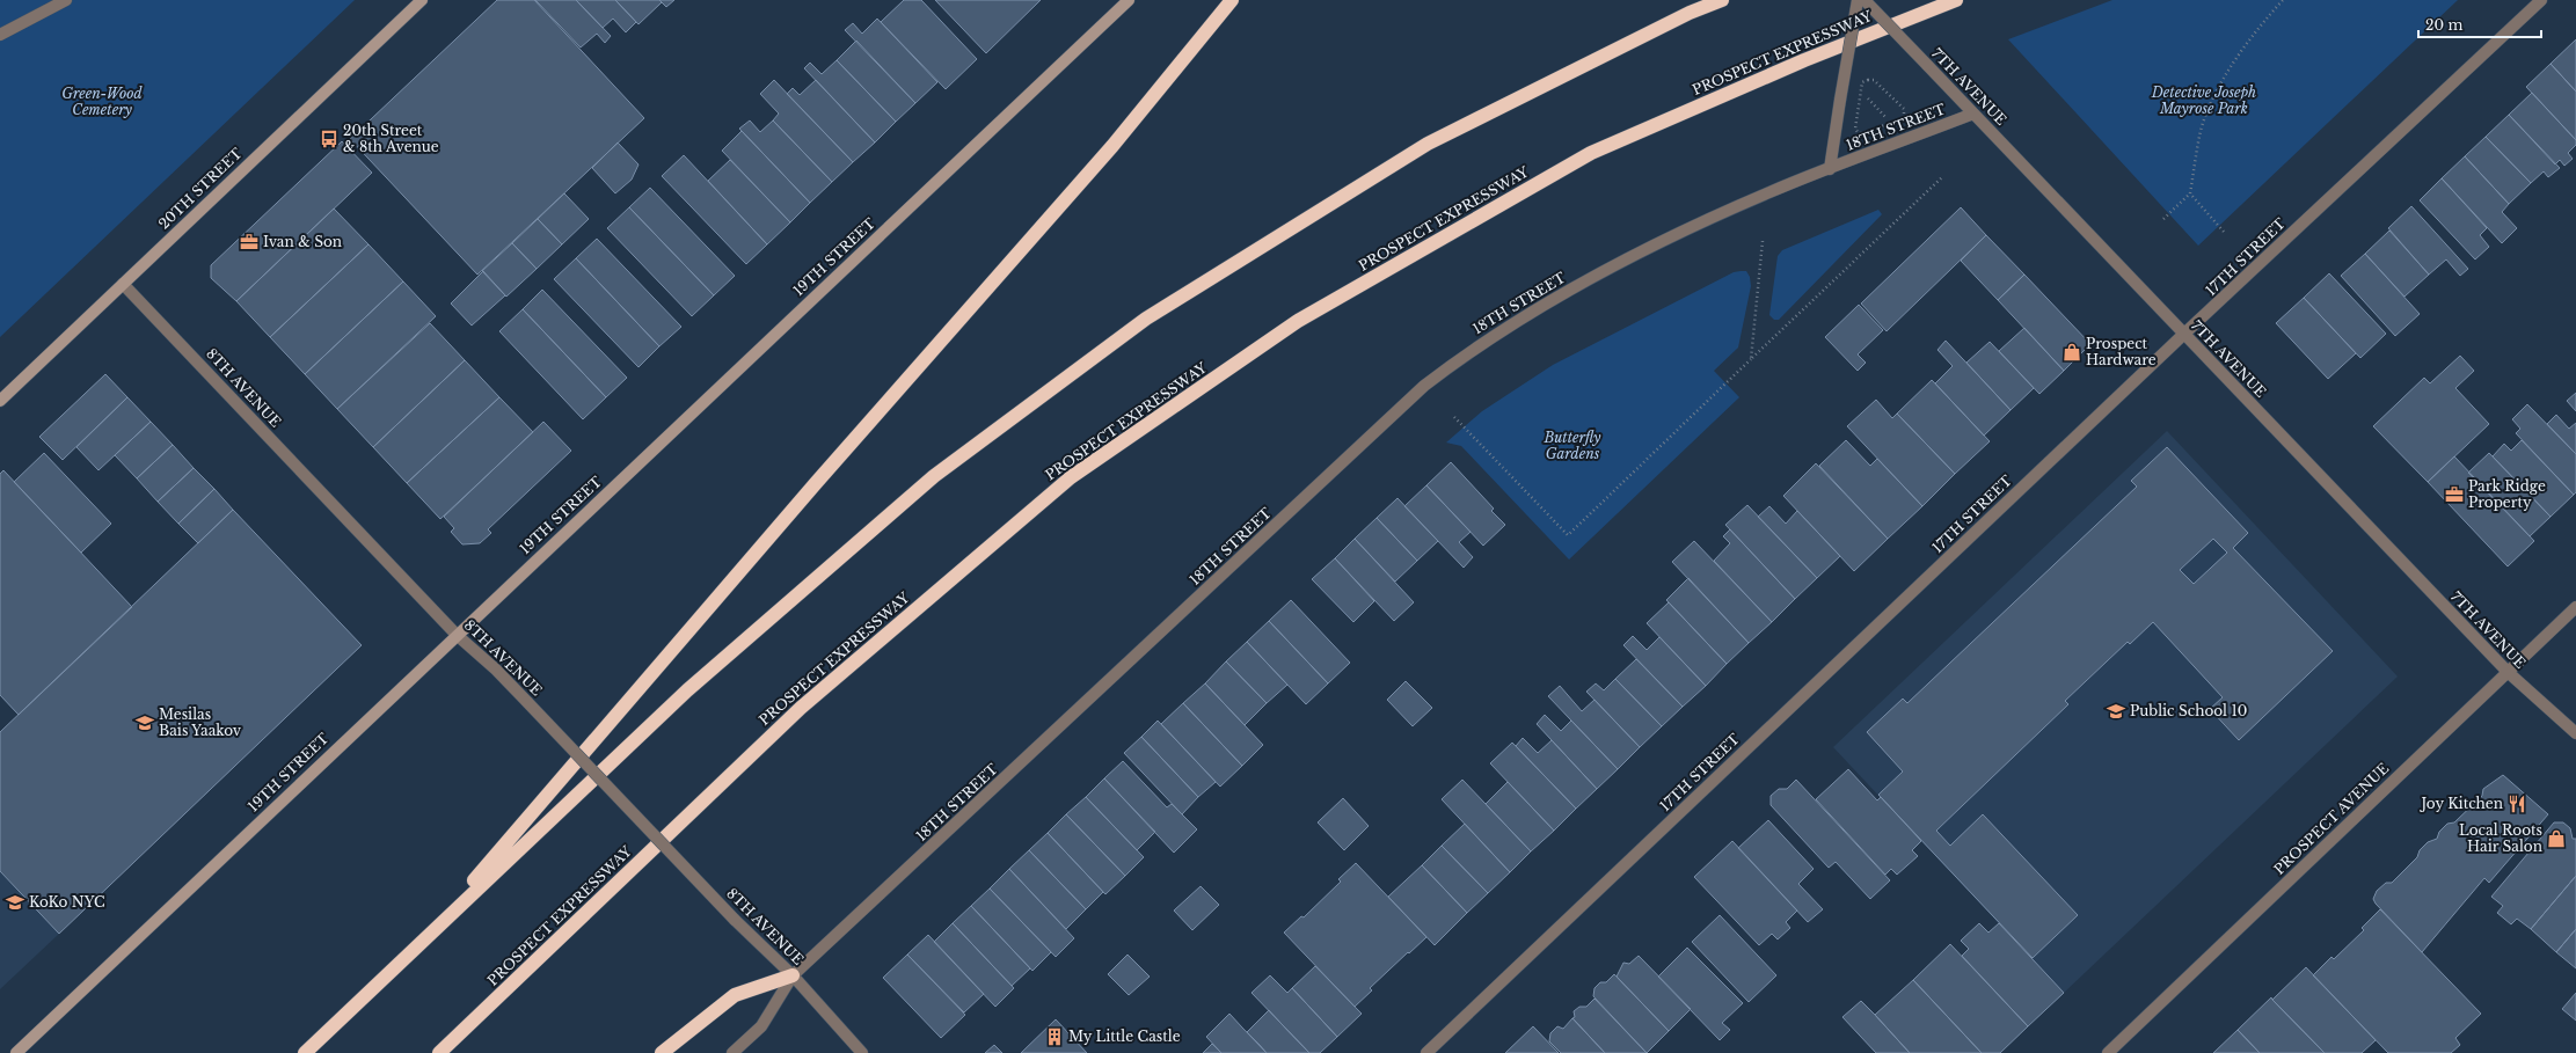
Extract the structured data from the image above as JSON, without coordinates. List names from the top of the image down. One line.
{"streets":{"highway":["PROSPECT EXPRESSWAY"],"main road":["20TH STREET","19TH STREET"],"street":["7TH AVENUE","18TH STREET","17TH STREET","8TH AVENUE","PROSPECT AVENUE"]},"crossings":[["7TH AVENUE","18TH STREET"],["7TH AVENUE","17TH STREET"],["7TH AVENUE","PROSPECT AVENUE"],["18TH STREET","8TH AVENUE"],["20TH STREET","8TH AVENUE"],["19TH STREET","8TH AVENUE"]],"parks":["Detective Joseph Mayrose Park","Green-Wood Cemetery","Butterfly Gardens"],"places":{"bus stop":["20th Street & 8th Avenue"],"office":["Ivan & Son","Park Ridge Property"],"shop":["Prospect Hardware","Local Roots Hair Salon"],"school or university":["Public School 10","Mesilas Bais Yaakov","KoKo NYC"],"restaurant":["Joy Kitchen"],"building":["My Little Castle"]},"scale_bar":"20 m"}
